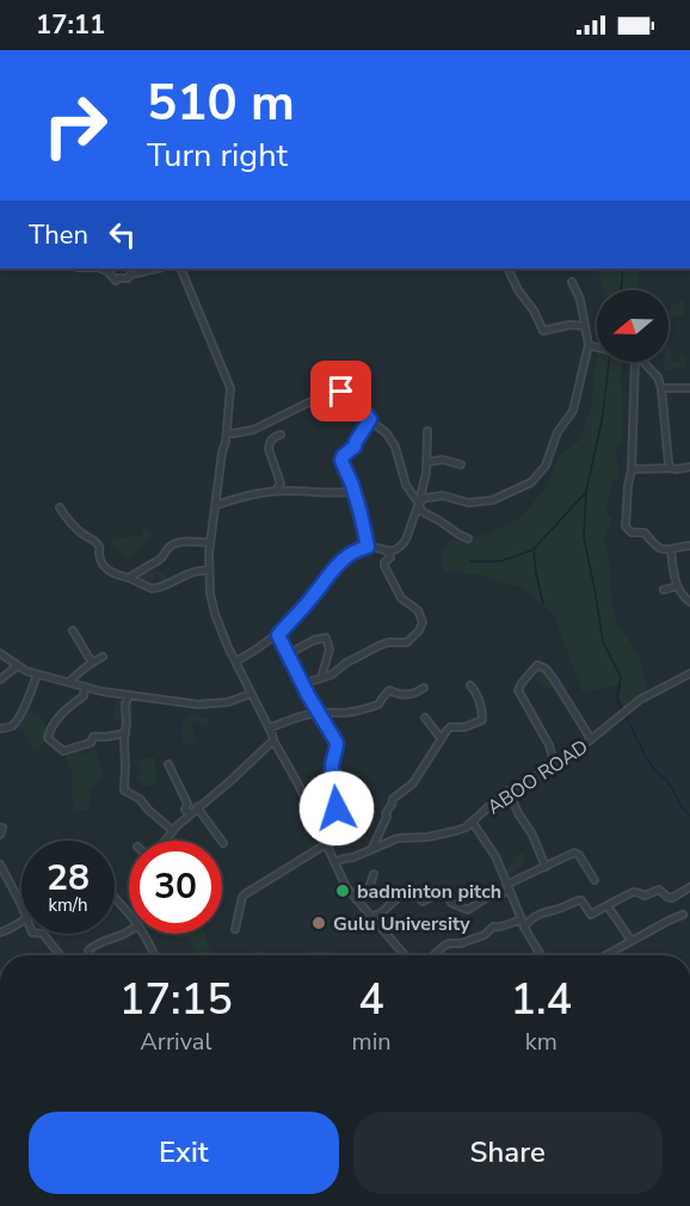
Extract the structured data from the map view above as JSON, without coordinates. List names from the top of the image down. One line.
{"streets":{"street":["ABOO ROAD"]},"places":["badminton pitch","Gulu University"],"north":"left","page":{"status":"17:11","turn":["510 m","Turn right"],"then":"Then","speed":"28 km/h","limit":"30","eta":["17:15","Arrival","4","min","1.4","km"],"buttons":["Exit","Share"]}}
